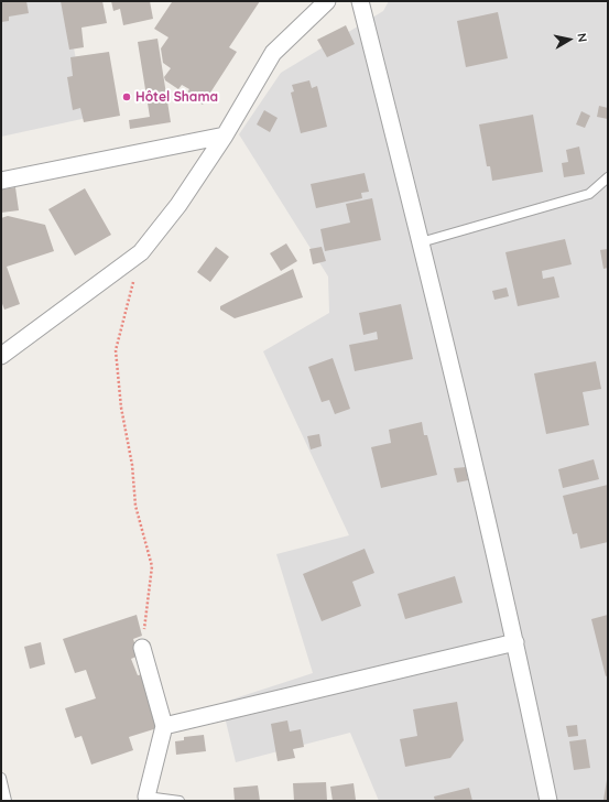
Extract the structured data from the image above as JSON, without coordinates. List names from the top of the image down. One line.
{"places":["Hôtel Shama"],"north":"right"}
